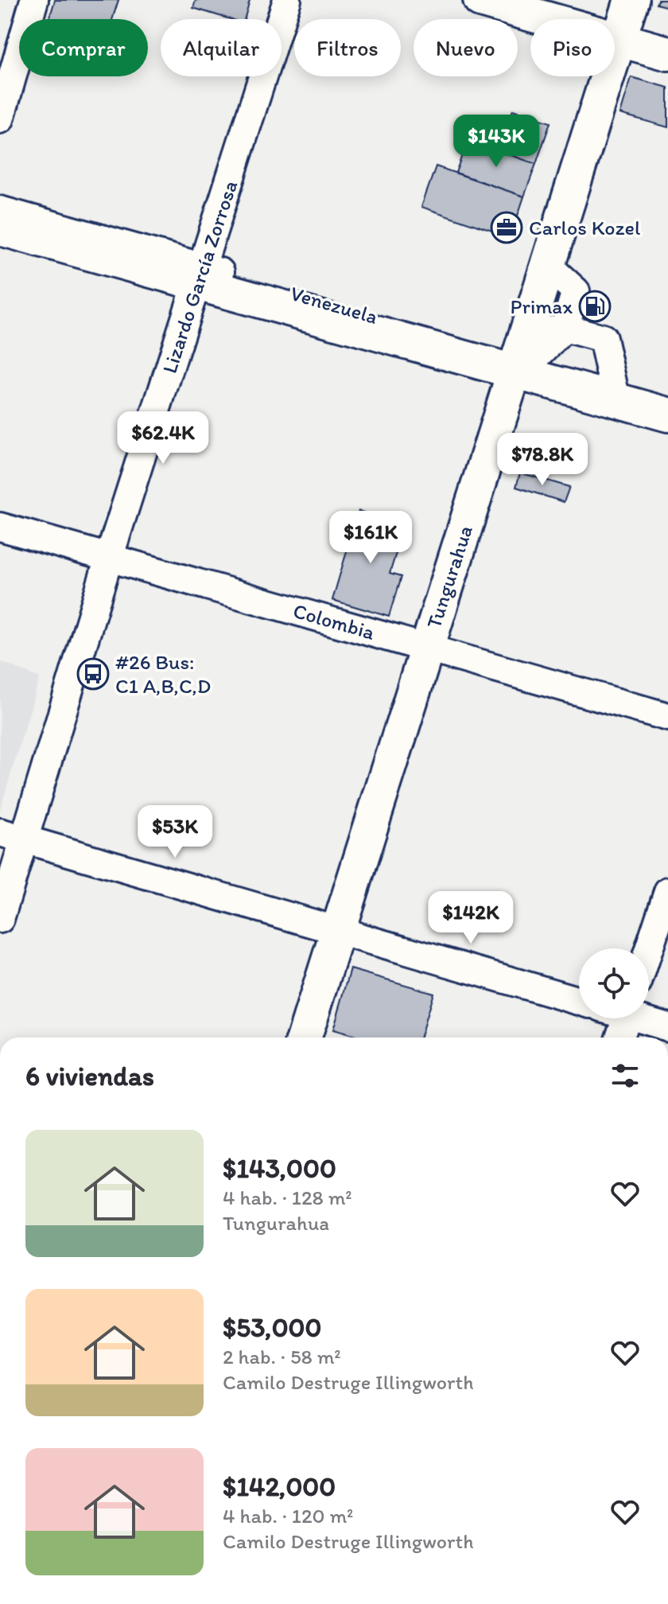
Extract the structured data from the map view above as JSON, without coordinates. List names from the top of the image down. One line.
{"streets":{"main road":["Venezuela","Tungurahua"],"street":["Lizardo García Zorrosa","Colombia"]},"crossings":[["Lizardo García Zorrosa","Venezuela"],["Lizardo García Zorrosa","Colombia"],["Venezuela","Tungurahua"],["Tungurahua","Colombia"]],"places":{"office":["Carlos Kozel"],"fuel station":["Primax"],"bus stop":["#26 Bus: C1 A,B,C,D"]},"page":{"chip":["Comprar","Alquilar","Filtros","Nuevo","Piso"],"price":["$143K","$62.4K","$78.8K","$161K","$53K","$142K"],"heading":"6 viviendas","list":[{"name":"$143,000","note":"4 hab. · 128 m² · Tungurahua"},{"name":"$53,000","note":"2 hab. · 58 m² · Camilo Destruge Illingworth"},{"name":"$142,000","note":"4 hab. · 120 m² · Camilo Destruge Illingworth"}]}}
